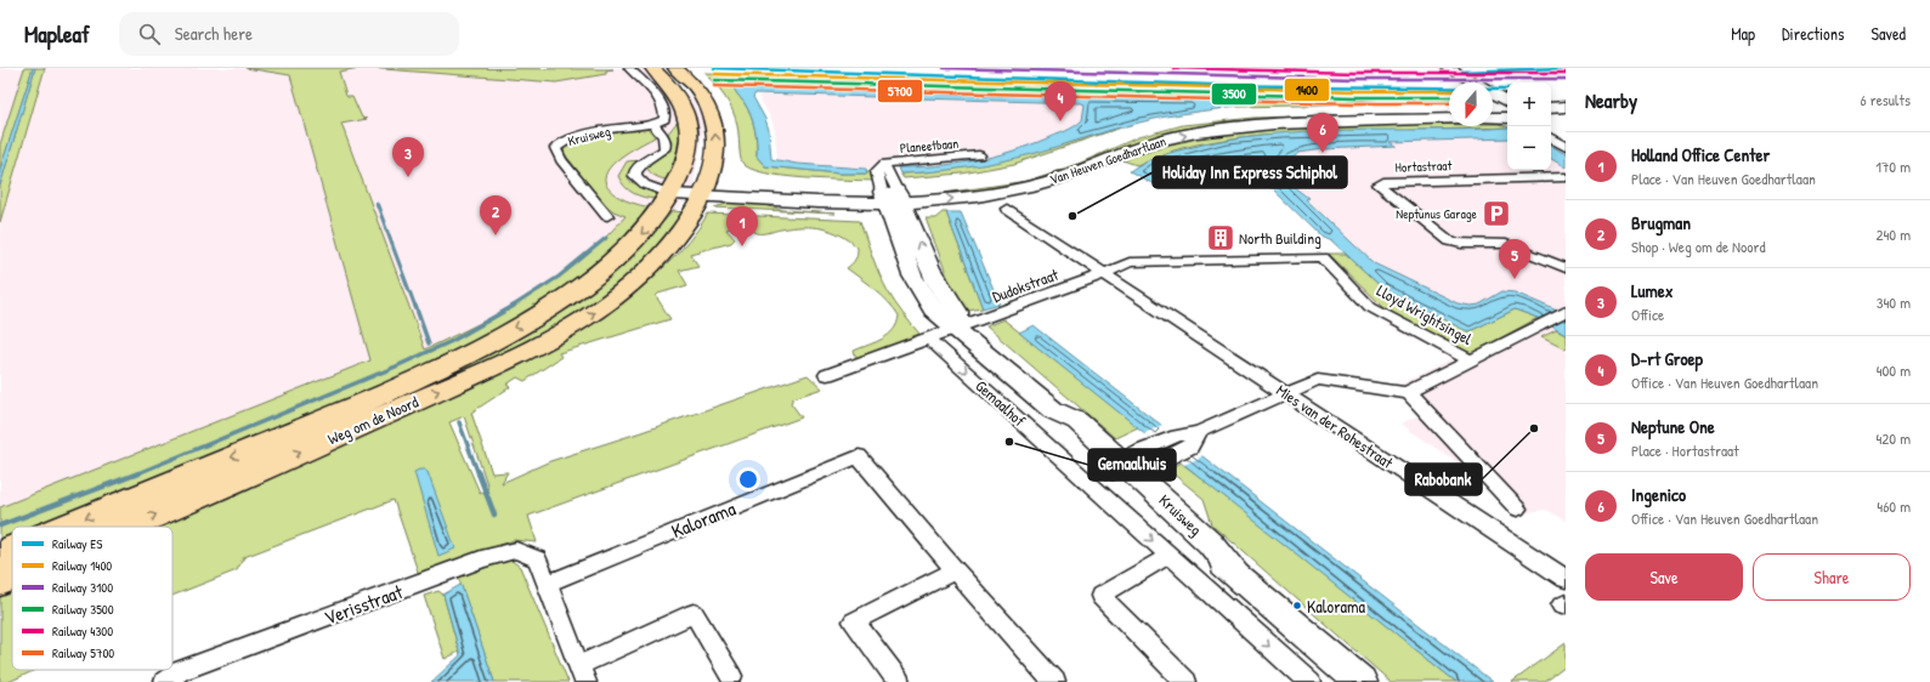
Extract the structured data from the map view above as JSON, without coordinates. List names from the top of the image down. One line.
{"streets":{"highway":["Weg om de Noord"],"main road":["Kruisweg","Van Heuven Goedhartlaan"],"street":["Planeetbaan","Hortastraat","Dudokstraat","Lloyd Wrightsingel","Gemaalhof","Mies van der Rohestraat","Kalorama","Verisstraat"]},"crossings":[["Kruisweg","Planeetbaan"],["Kruisweg","Van Heuven Goedhartlaan"],["Kruisweg","Dudokstraat"],["Planeetbaan","Van Heuven Goedhartlaan"],["Van Heuven Goedhartlaan","Weg om de Noord"],["Dudokstraat","Lloyd Wrightsingel"],["Dudokstraat","Mies van der Rohestraat"],["Lloyd Wrightsingel","Mies van der Rohestraat"],["Kalorama","Verisstraat"]],"one_way":["Gemaalhof"],"places":{"parking":["Neptunus Garage"],"other":["Holiday Inn Express Schiphol","Rabobank","Gemaalhuis","Kalorama"],"building":["North Building"]},"lines":["rail line ES","rail line 3100","rail line 4300","rail line 1400","rail line 3500","rail line 5700"],"legend":["Railway ES","Railway 1400","Railway 3100","Railway 3500","Railway 4300","Railway 5700"],"north":"bottom","page":{"header":"Mapleaf","search":"Search here","nav":["Map","Directions","Saved"],"heading":["Nearby","6 results"],"pins":["4","6","3","2","1","5"],"map_buttons":["+","−"],"list":[{"mark":"1","name":"Holland Office Center","note":"Place · Van Heuven Goedhartlaan","value":"170 m"},{"mark":"2","name":"Brugman","note":"Shop · Weg om de Noord","value":"240 m"},{"mark":"3","name":"Lumex","note":"Office","value":"340 m"},{"mark":"4","name":"D-rt Groep","note":"Office · Van Heuven Goedhartlaan","value":"400 m"},{"mark":"5","name":"Neptune One","note":"Place · Hortastraat","value":"420 m"},{"mark":"6","name":"Ingenico","note":"Office · Van Heuven Goedhartlaan","value":"460 m"}],"buttons":["Save","Share"]}}
